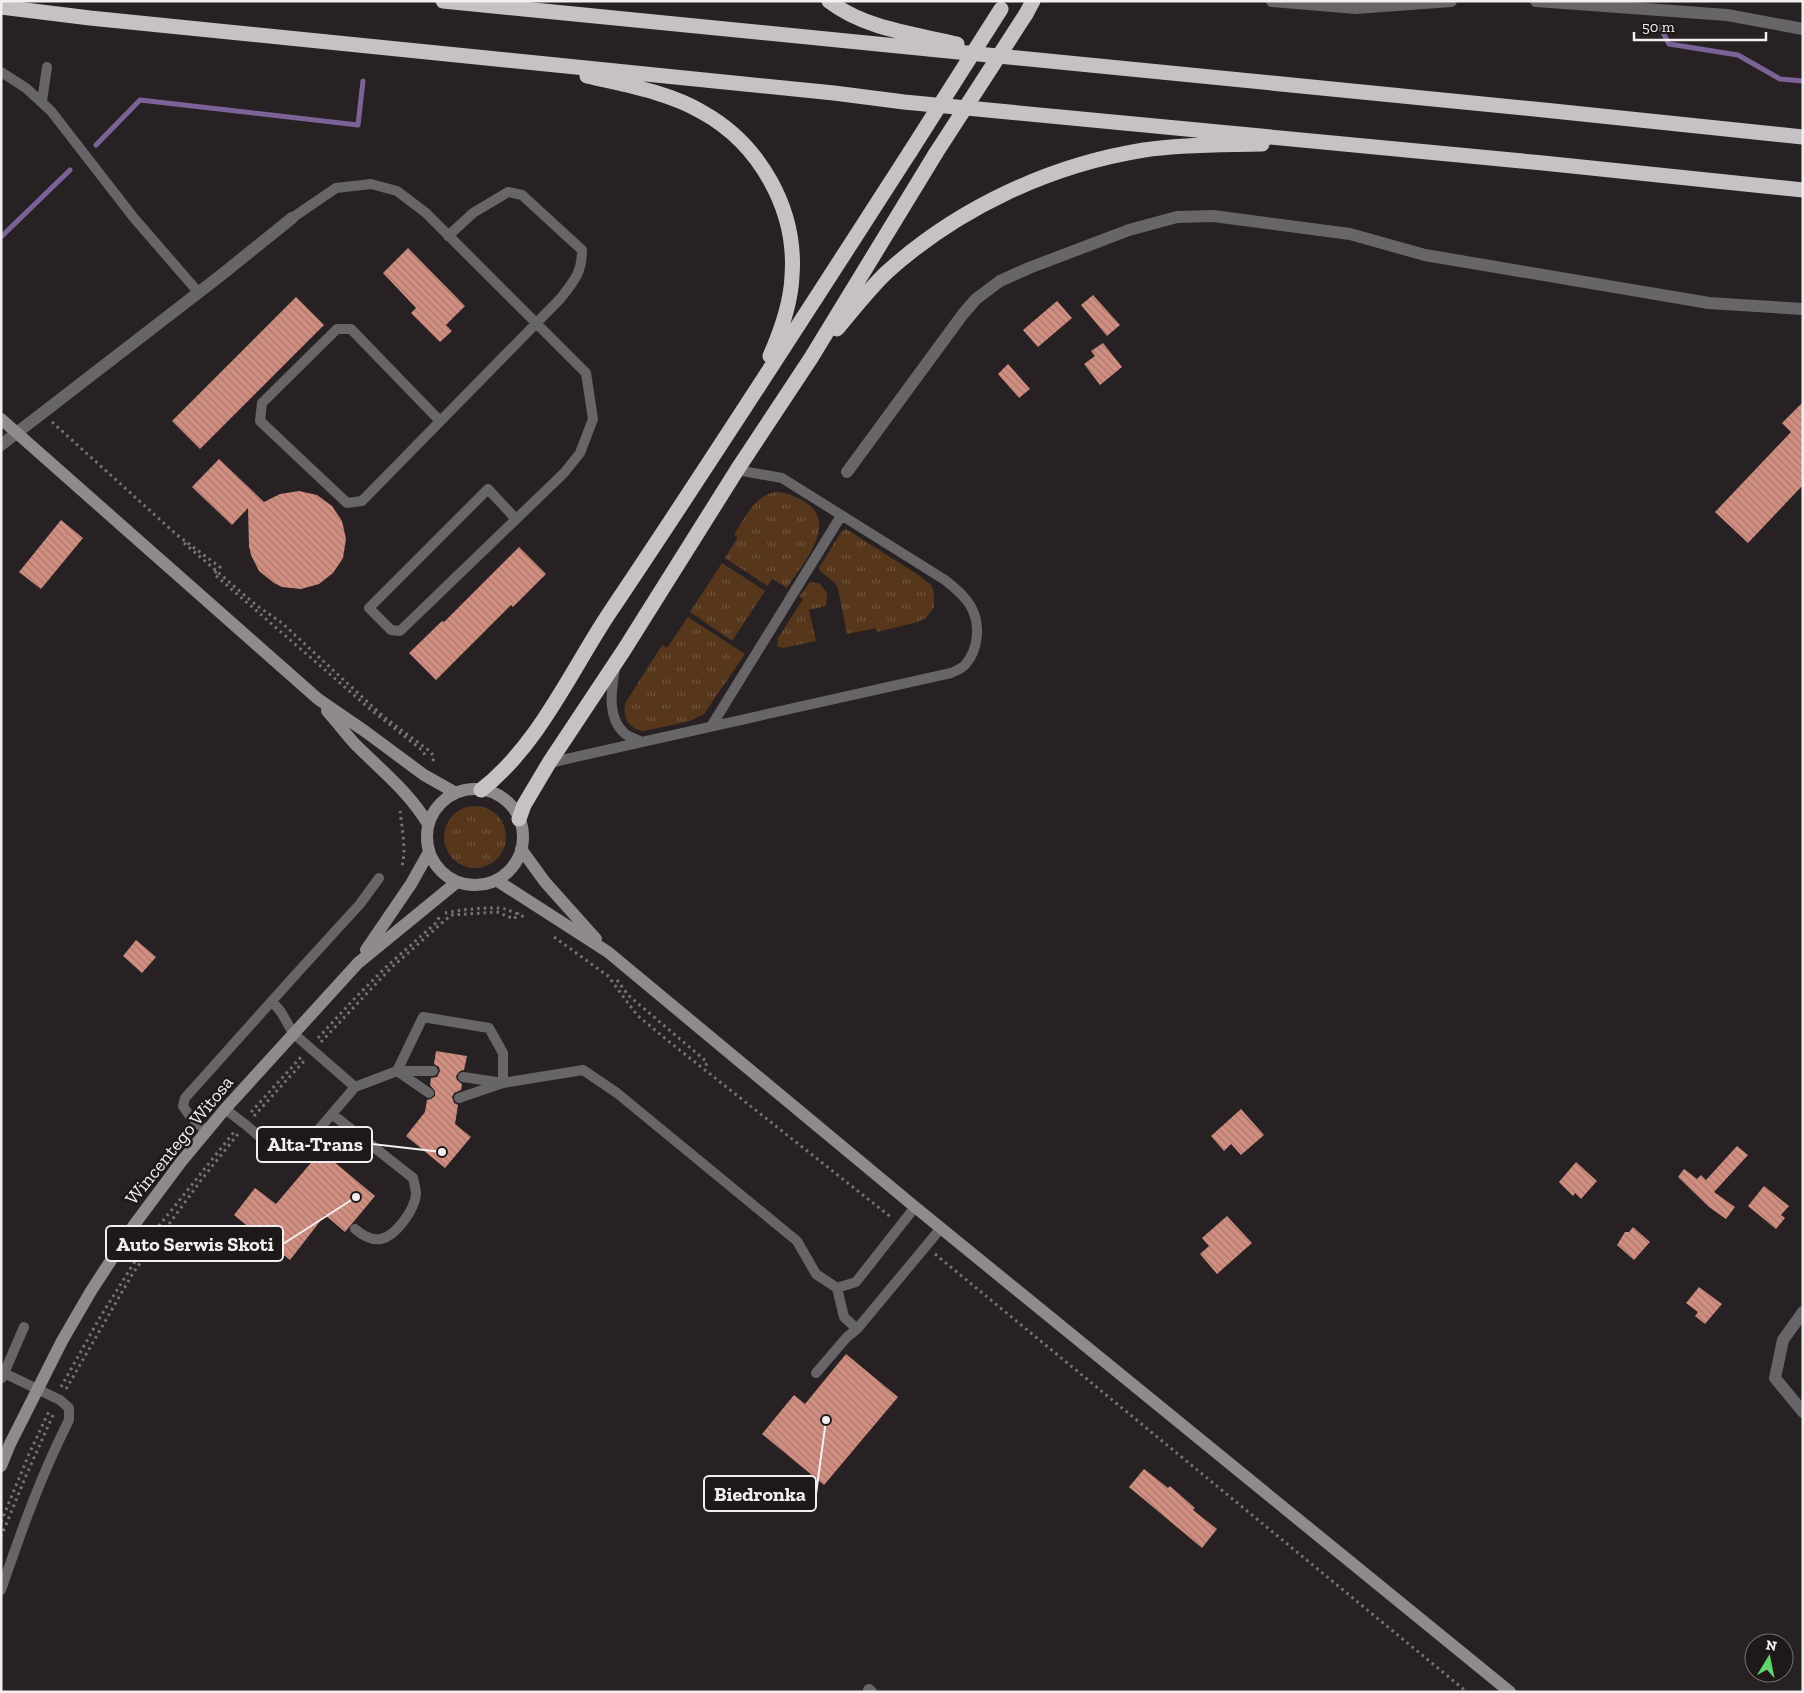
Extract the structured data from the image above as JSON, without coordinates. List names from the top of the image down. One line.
{"streets":{"street":["Wincentego Witosa"]},"places":["Alta-Trans","Auto Serwis Skoti","Biedronka"],"scale_bar":"50 m","north":"top"}
